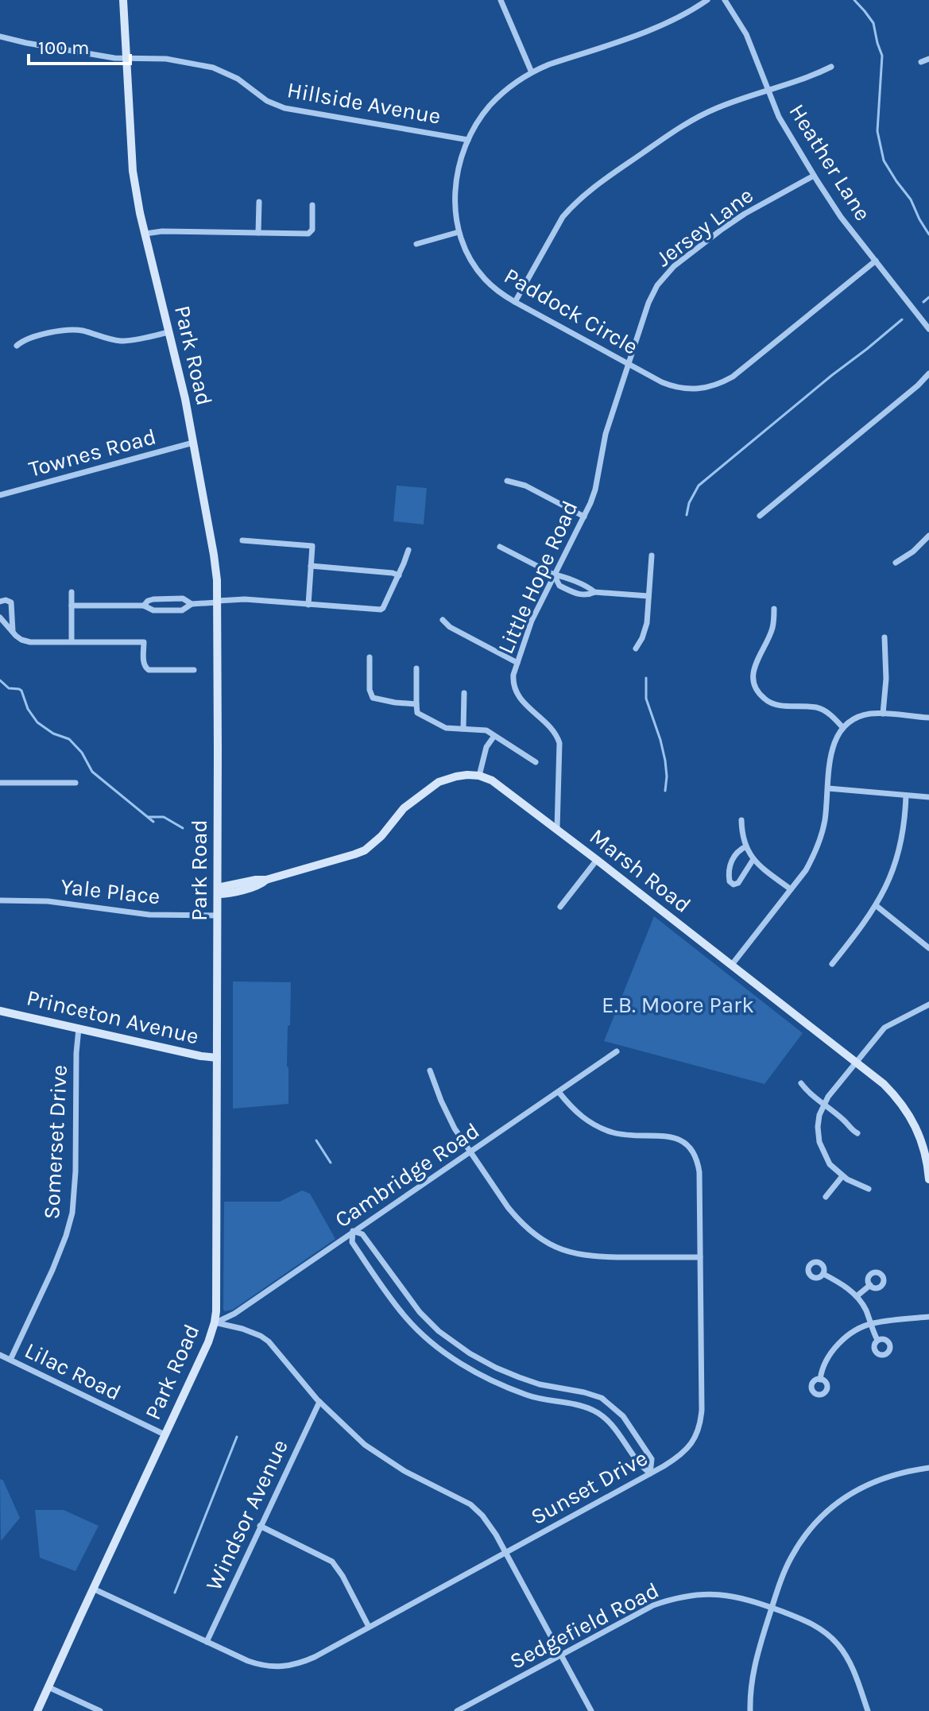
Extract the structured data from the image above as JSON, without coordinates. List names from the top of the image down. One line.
{"streets":{"main road":["Park Road","Marsh Road","Princeton Avenue"],"street":["Hillside Avenue","Heather Lane","Jersey Lane","Paddock Circle","Townes Road","Little Hope Road","Yale Place","Somerset Drive","Cambridge Road","Lilac Road","Sunset Drive","Windsor Avenue","Sedgefield Road"]},"crossings":[["Hillside Avenue","Paddock Circle"],["Hillside Avenue","Park Road"],["Heather Lane","Jersey Lane"],["Heather Lane","Paddock Circle"],["Jersey Lane","Paddock Circle"],["Jersey Lane","Little Hope Road"],["Paddock Circle","Little Hope Road"],["Park Road","Townes Road"],["Park Road","Yale Place"],["Park Road","Princeton Avenue"],["Park Road","Cambridge Road"],["Park Road","Lilac Road"],["Park Road","Sunset Drive"],["Little Hope Road","Marsh Road"],["Princeton Avenue","Somerset Drive"],["Somerset Drive","Lilac Road"],["Cambridge Road","Sunset Drive"],["Sunset Drive","Windsor Avenue"]],"parks":["E.B. Moore Park"],"scale_bar":"100 m"}
